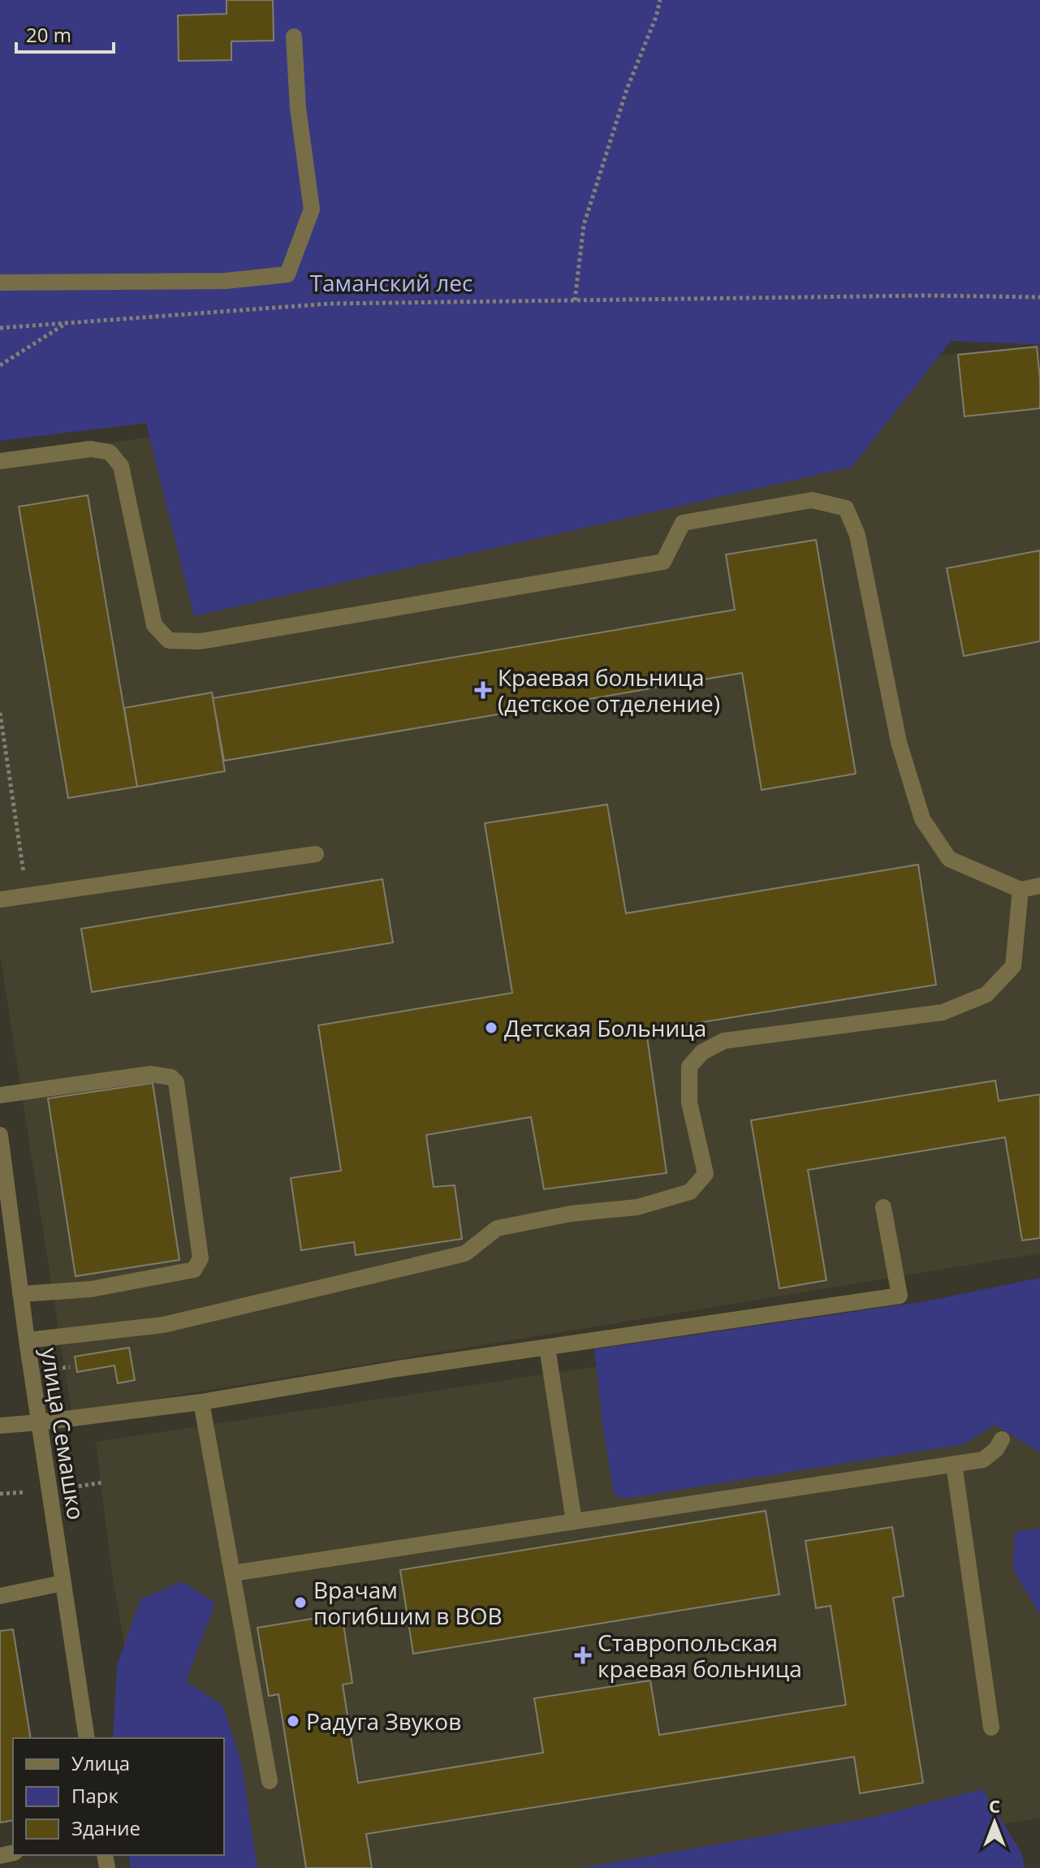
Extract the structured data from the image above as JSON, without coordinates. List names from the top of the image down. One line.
{"streets":{"street":["улица Семашко"]},"parks":["Таманский лес"],"places":{"health":["Краевая больница (детское отделение)","Ставропольская краевая больница"],"other":["Детская Больница","Врачам погибшим в ВОВ","Радуга Звуков"]},"legend":["Улица","Парк","Здание"],"scale_bar":"20 m","north":"top"}
